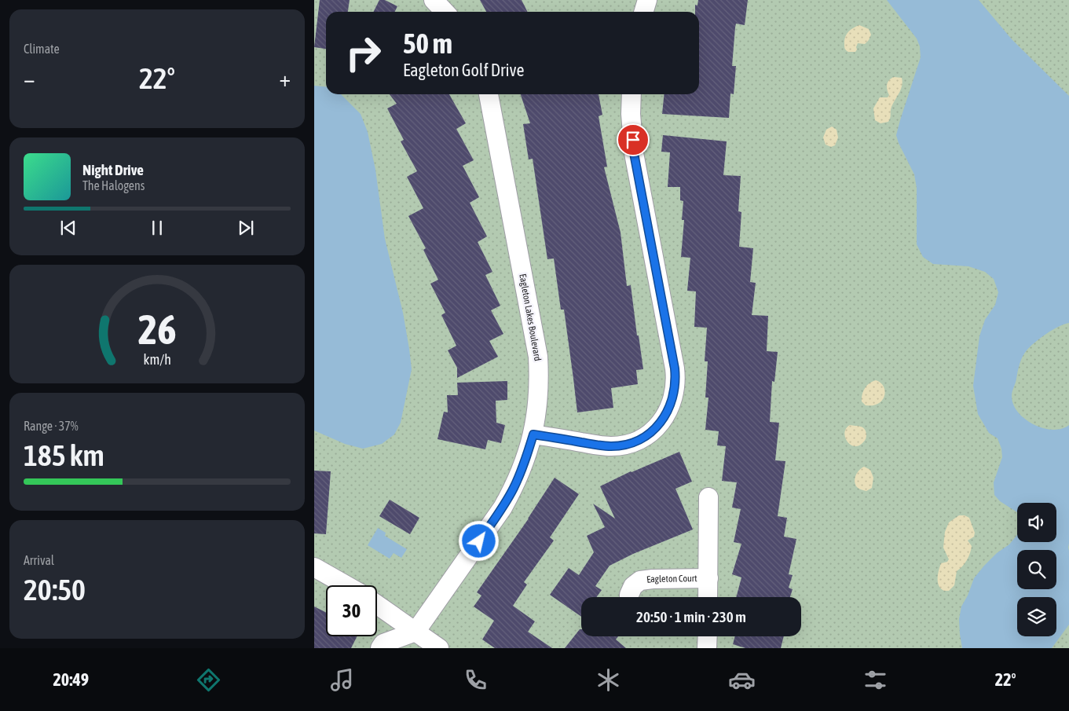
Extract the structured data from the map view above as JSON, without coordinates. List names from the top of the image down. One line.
{"streets":{"street":["Eagleton Lakes Boulevard","Eagleton Court"]},"page":{"tile":["Climate",["Range · 37%","185 km"],["Arrival","20:50"]],"turn":["50 m","Eagleton Golf Drive"],"heat":["−","22°","+"],"song":["Night Drive","The Halogens"],"limit":"30","trip":"20:50 · 1 min · 230 m","tabs":["20:49","22°"],"gauge":["26","km/h"]}}
